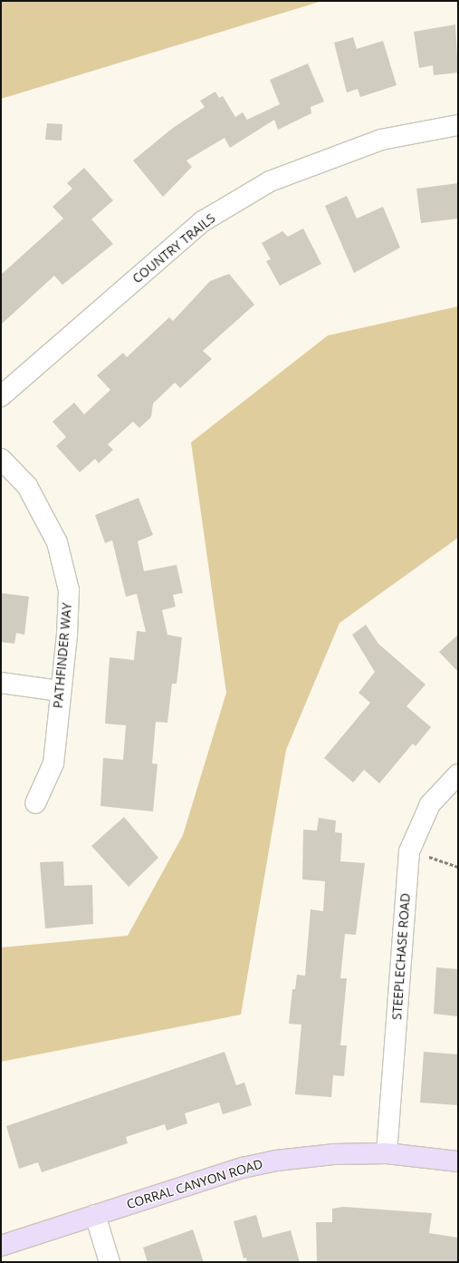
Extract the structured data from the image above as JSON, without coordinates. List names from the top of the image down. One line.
{"streets":{"main road":["CORRAL CANYON ROAD"],"street":["COUNTRY TRAILS","PATHFINDER WAY","STEEPLECHASE ROAD"]},"crossings":[["STEEPLECHASE ROAD","CORRAL CANYON ROAD"]]}
